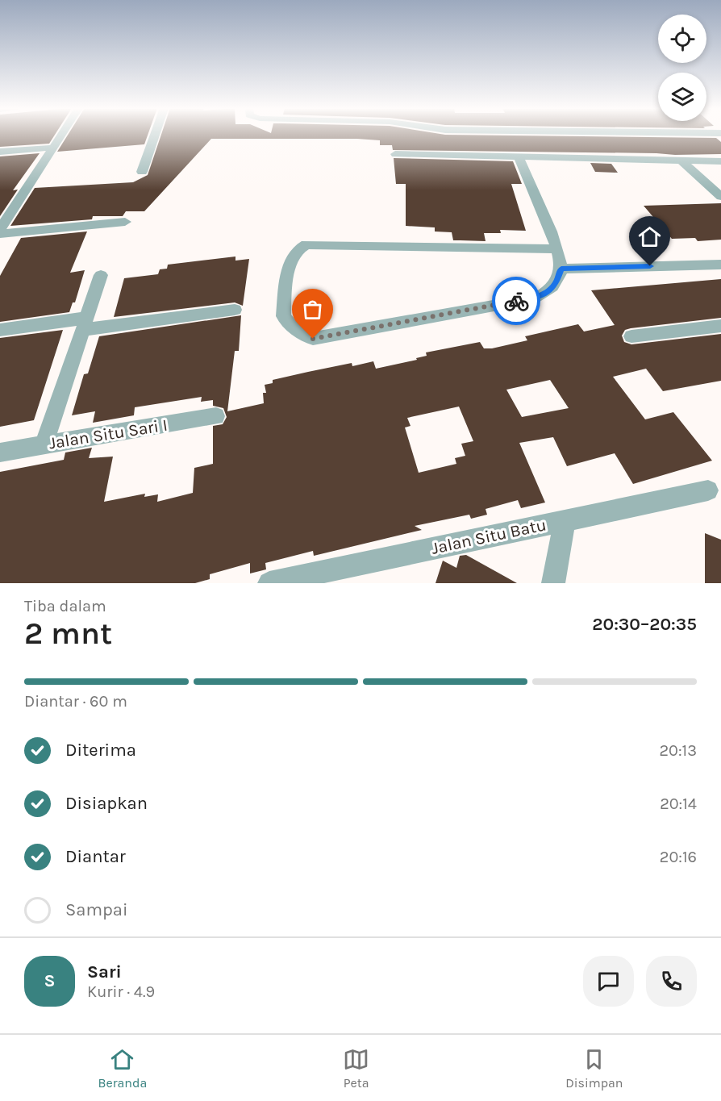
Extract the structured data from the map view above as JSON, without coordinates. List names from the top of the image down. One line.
{"streets":{"street":["Jalan Situ Sari I","Jalan Situ Batu"]},"page":{"heading":["2 mnt","Tiba dalam","20:30–20:35"],"panel":["Sari","Kurir · 4.9"],"bar":"Diantar · 60 m","list":[["Diterima","20:13"],["Disiapkan","20:14"],["Diantar","20:16"],"Sampai"],"round":"S","tabs":["Beranda","Peta","Disimpan"]}}
